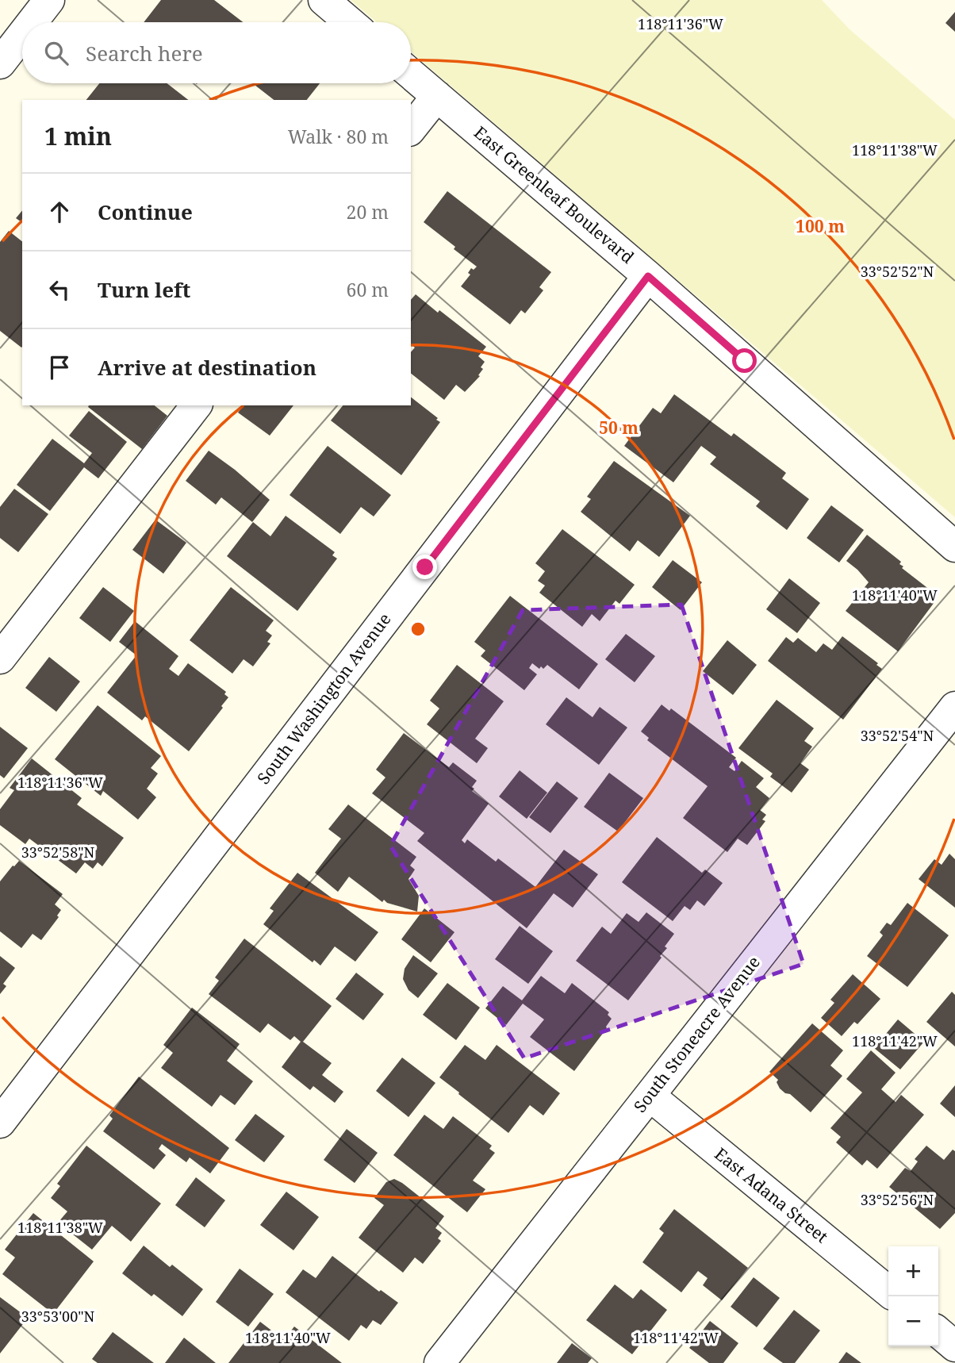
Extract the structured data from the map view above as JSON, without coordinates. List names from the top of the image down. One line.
{"streets":{"street":["East Greenleaf Boulevard","South Washington Avenue","South Stoneacre Avenue","East Adana Street"]},"crossings":[["East Greenleaf Boulevard","South Washington Avenue"],["South Stoneacre Avenue","East Adana Street"]],"page":{"search":"Search here","heading":["1 min","Walk · 80 m"],"list":[["Continue","20 m"],["Turn left","60 m"],"Arrive at destination"],"map_buttons":["+","−"]},"coordinates":["118°11'36\"W","118°11'38\"W","33°52'52\"N","118°11'40\"W","33°52'54\"N","33°52'58\"N","118°11'42\"W","33°52'56\"N","33°53'00\"N"],"rings":["100 m","50 m"]}
